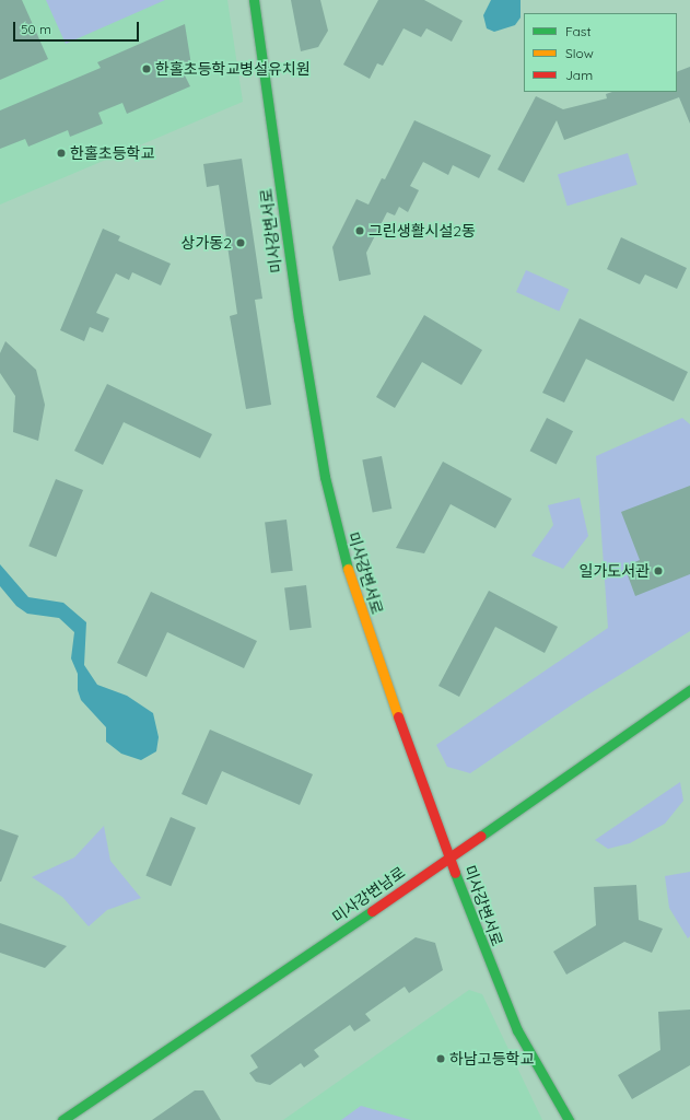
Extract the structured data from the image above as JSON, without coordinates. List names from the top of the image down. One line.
{"streets":{"street":["미사강변서로","미사강변남로"]},"crossings":[["미사강변서로","미사강변남로"]],"places":["한홀초등학교병설유치원","한홀초등학교","그린생활시설2동","상가동2","일가도서관","하남고등학교"],"legend":["Fast","Slow","Jam"],"scale_bar":"50 m"}
